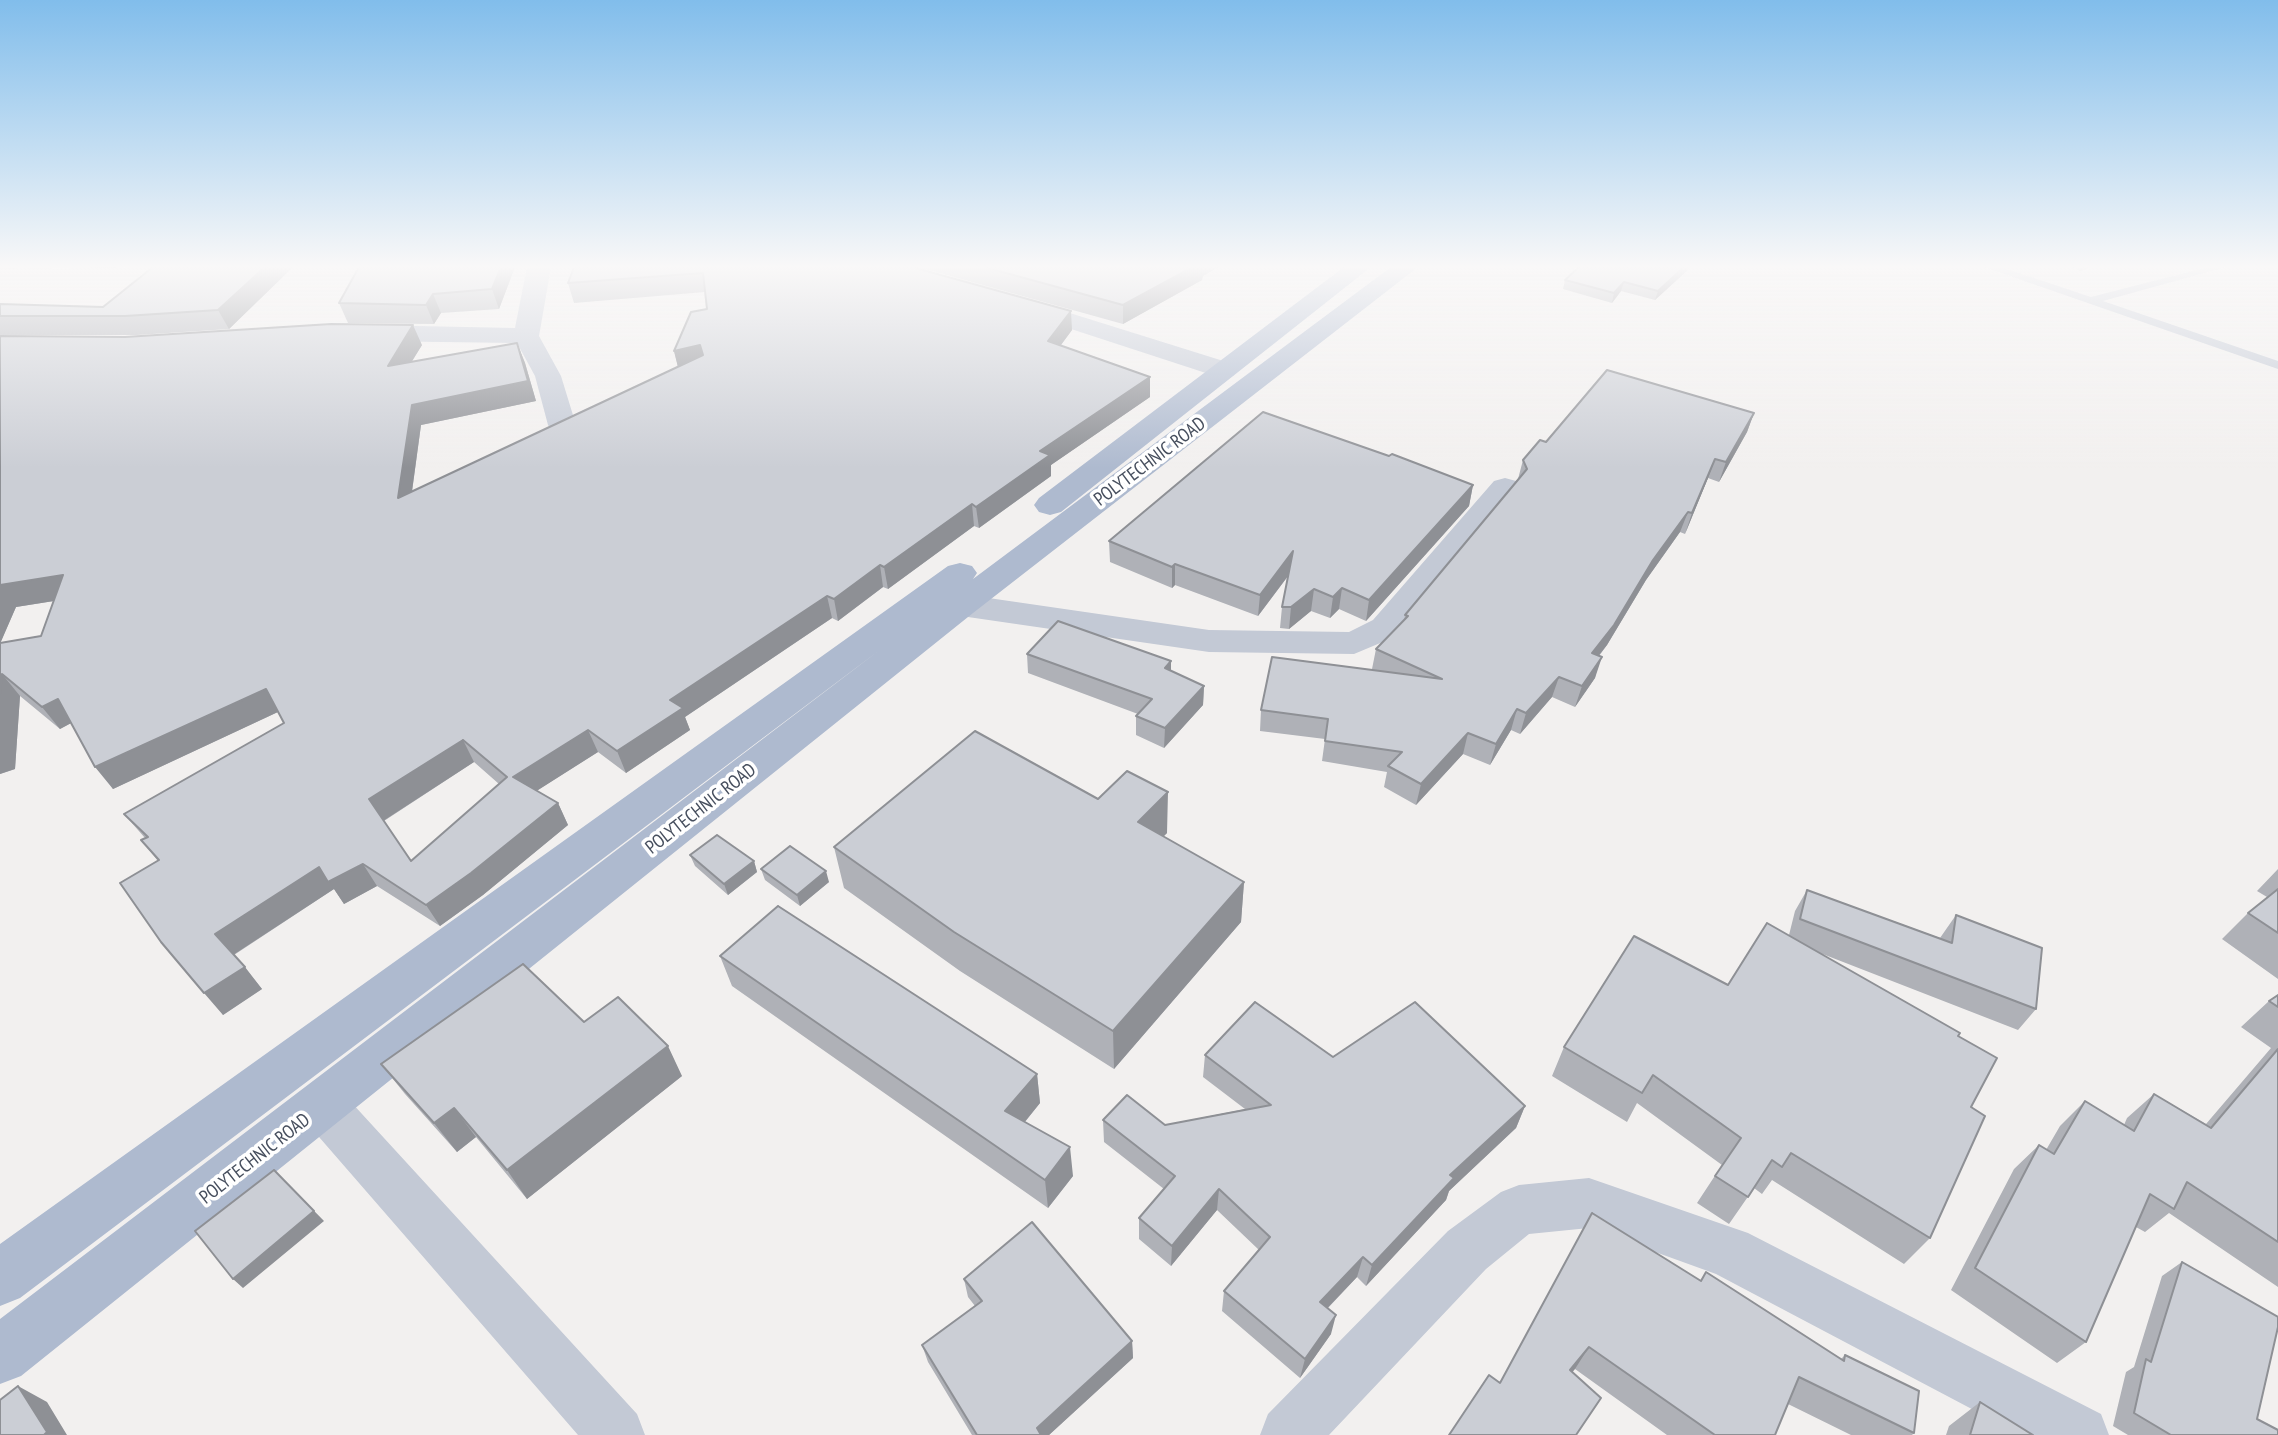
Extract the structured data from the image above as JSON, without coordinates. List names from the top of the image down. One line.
{"streets":{"main road":["POLYTECHNIC ROAD"]}}
